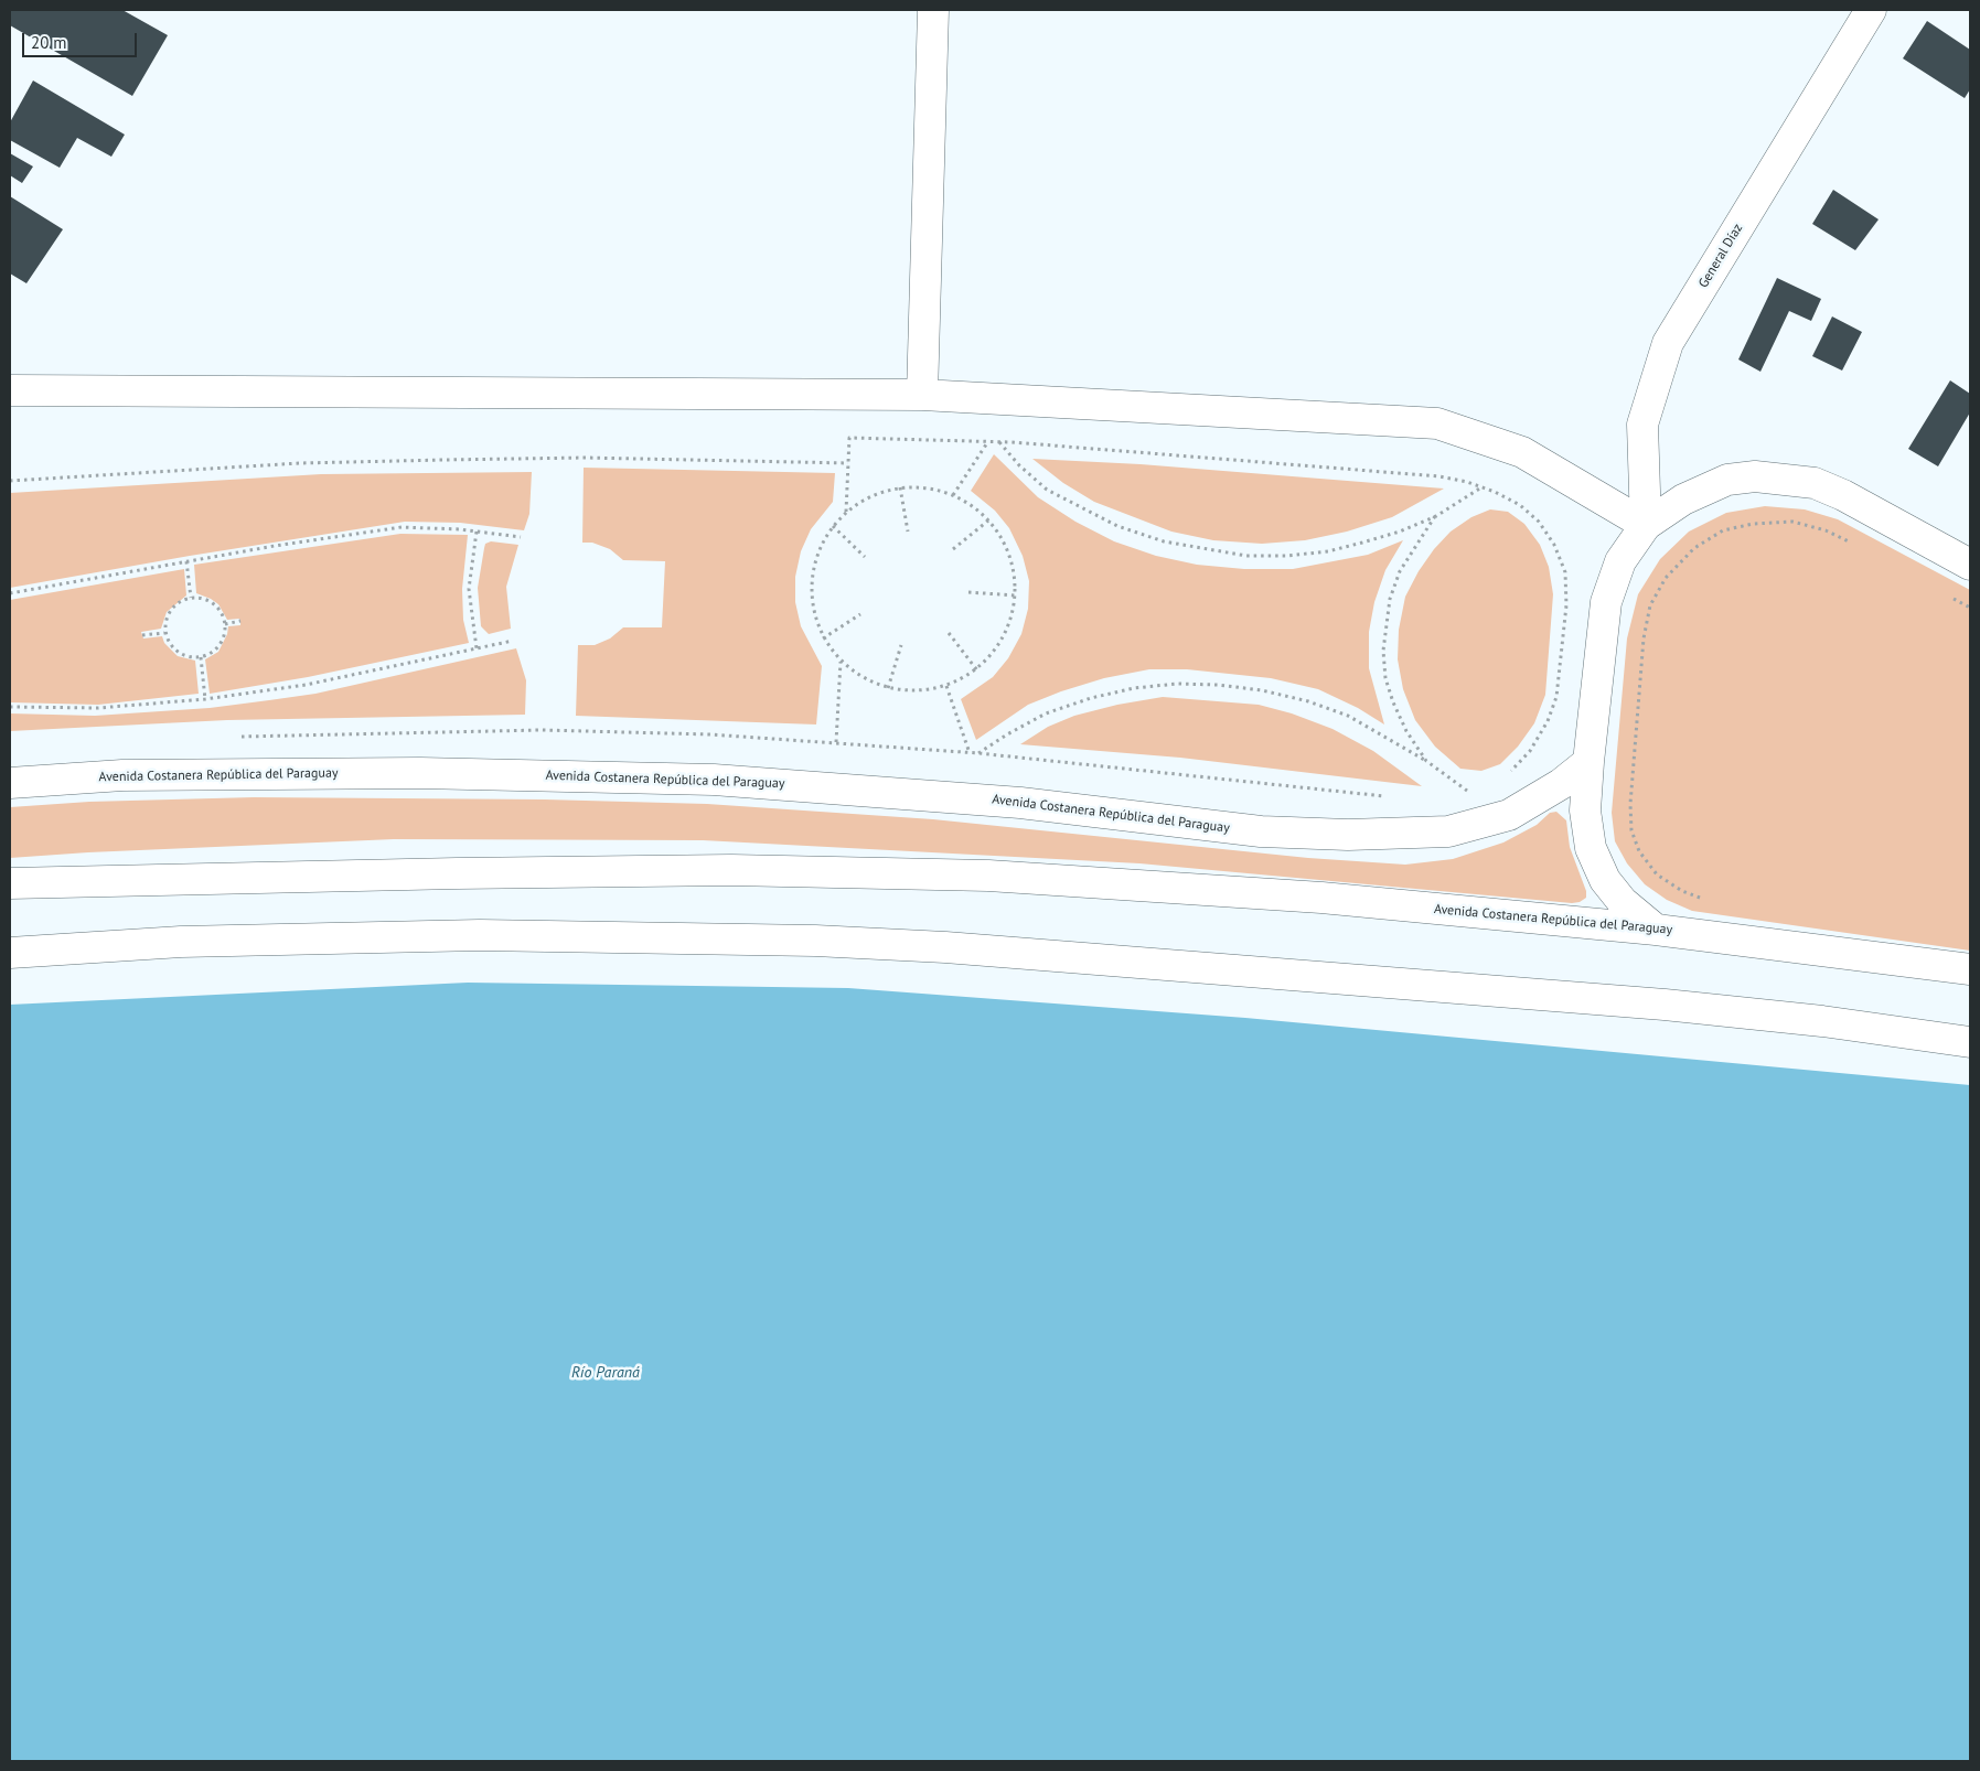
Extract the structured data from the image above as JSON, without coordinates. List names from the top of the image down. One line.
{"streets":{"street":["General Díaz","Avenida Costanera República del Paraguay"]},"water":["Río Paraná"],"scale_bar":"20 m"}
